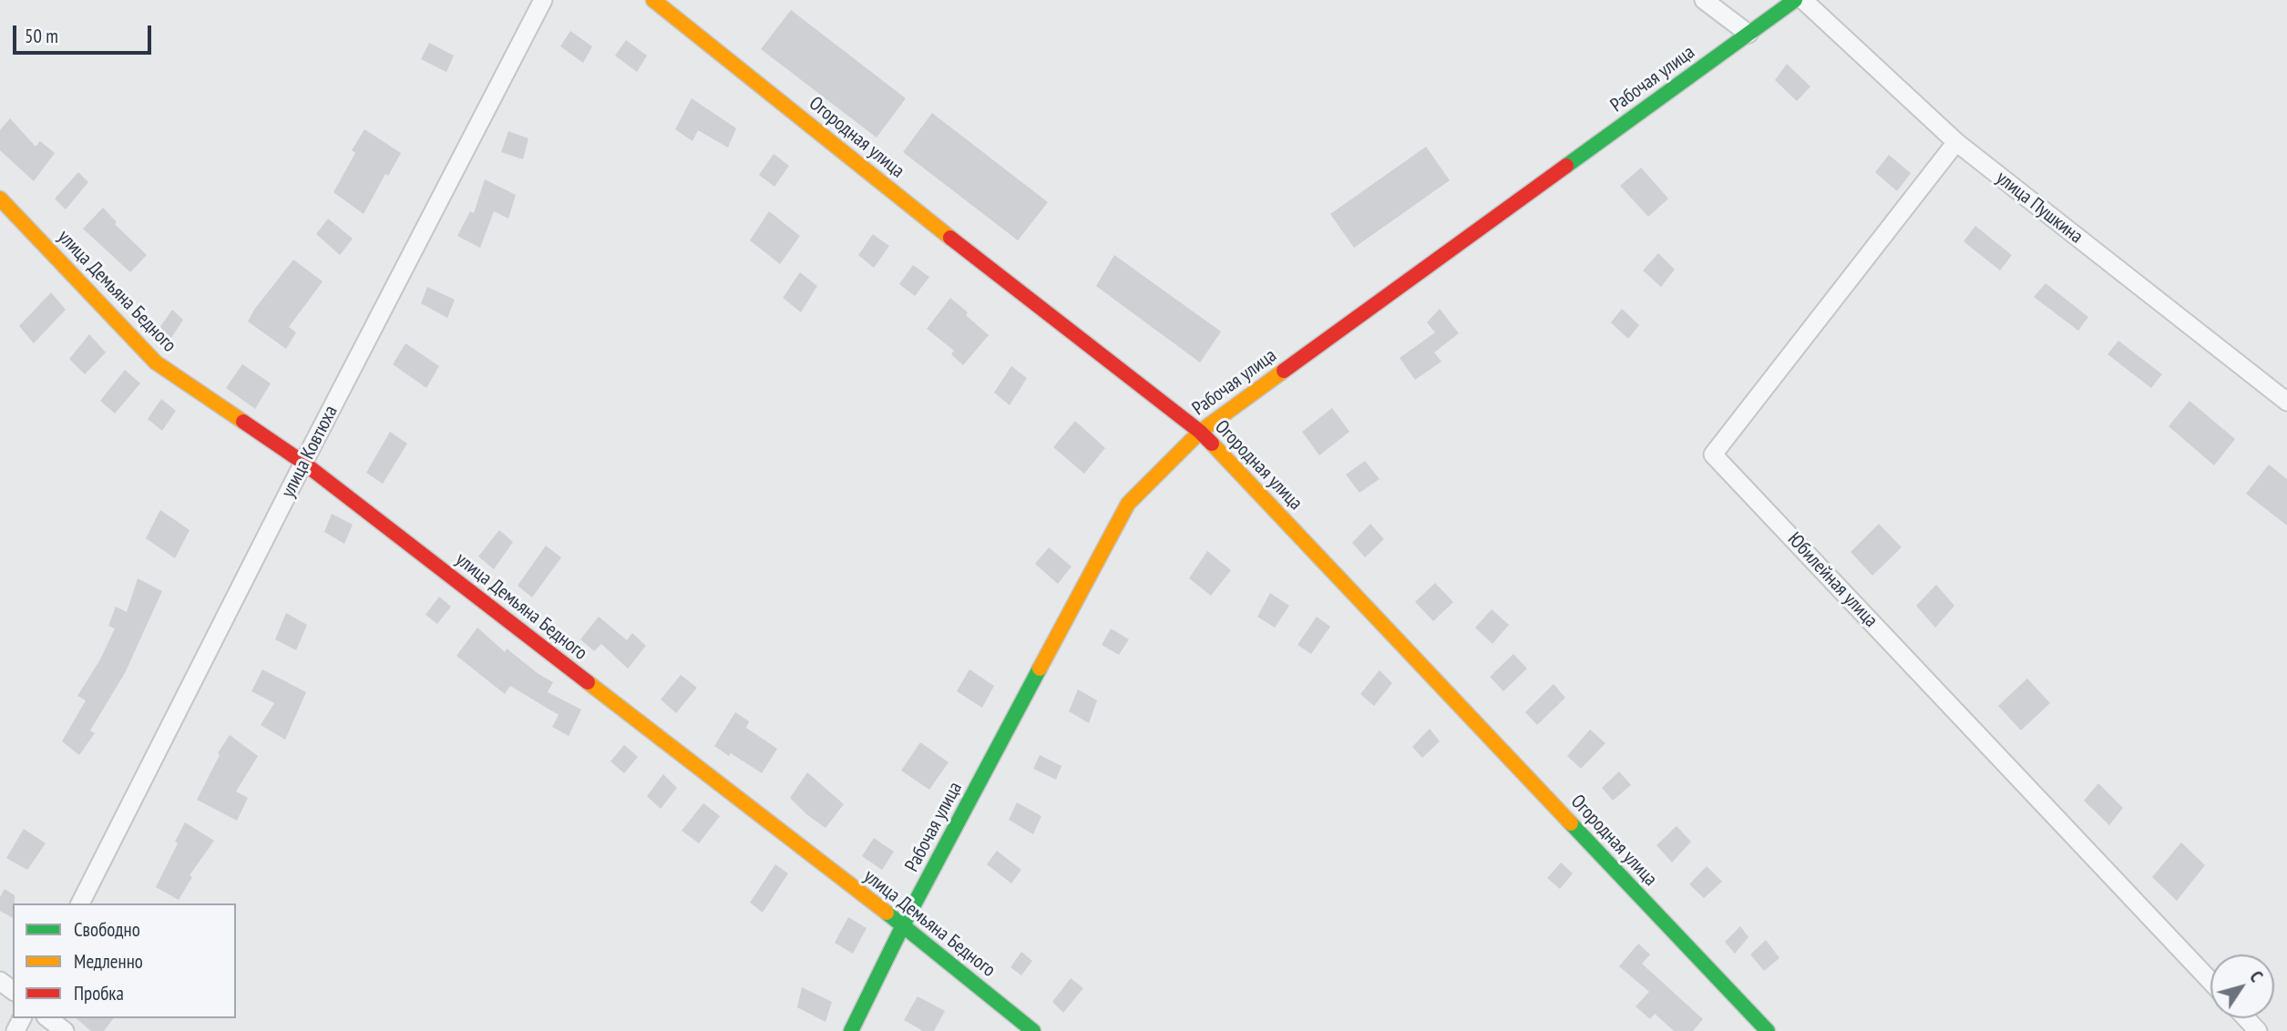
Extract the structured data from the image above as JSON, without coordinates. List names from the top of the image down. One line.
{"streets":{"street":["Рабочая улица","Огородная улица","улица Пушкина","улица Демьяна Бедного","улица Ковтюха","Юбилейная улица"]},"crossings":[["Рабочая улица","Огородная улица"],["Рабочая улица","улица Демьяна Бедного"],["улица Пушкина","Юбилейная улица"],["улица Демьяна Бедного","улица Ковтюха"]],"legend":["Свободно","Медленно","Пробка"],"scale_bar":"50 m","north":"top right"}
